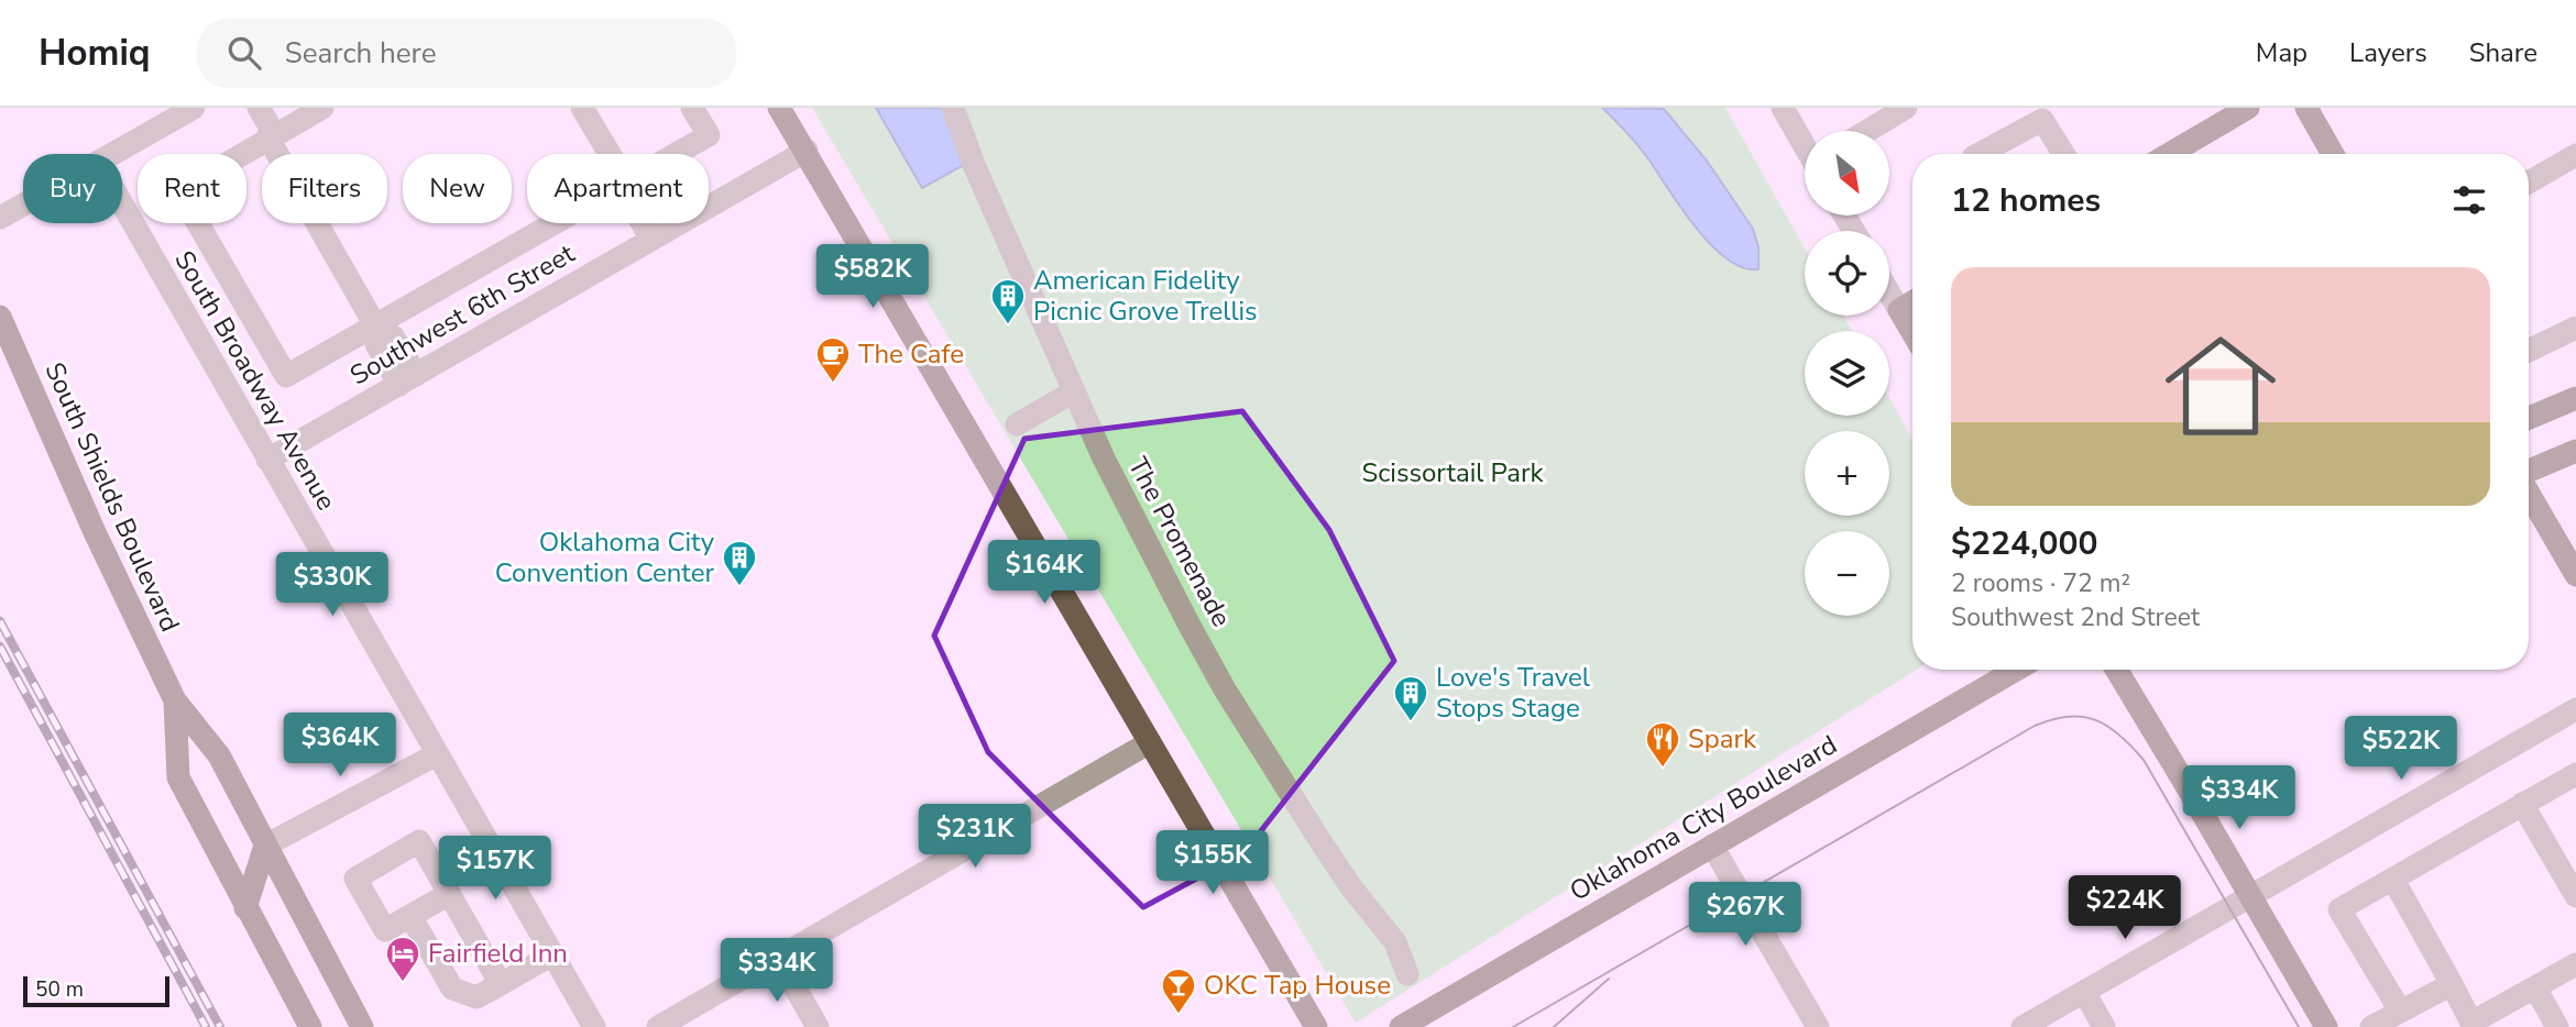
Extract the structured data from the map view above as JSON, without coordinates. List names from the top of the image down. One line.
{"streets":{"main road":["South Shields Boulevard","Oklahoma City Boulevard"],"street":["Southwest 6th Street","South Broadway Avenue","The Promenade"]},"crossings":[["Southwest 6th Street","South Broadway Avenue"]],"parks":["Scissortail Park"],"places":{"building":["American Fidelity Picnic Grove Trellis","Oklahoma City Convention Center","Love's Travel Stops Stage"],"cafe":["The Cafe"],"restaurant":["Spark"],"hotel":["Fairfield Inn"],"bar":["OKC Tap House"]},"scale_bar":"50 m","north":"bottom right","page":{"header":"Homiq","search":"Search here","nav":["Map","Layers","Share"],"map_buttons":["+","−"],"chip":["Buy","Rent","Filters","New","Apartment"],"heading":"12 homes","price":["$582K","$164K","$330K","$364K","$522K","$334K","$231K","$155K","$157K","$224K","$267K","$334K"],"list":[{"name":"$224,000","note":"2 rooms · 72 m² · Southwest 2nd Street"}],"scale":"50 m"}}
